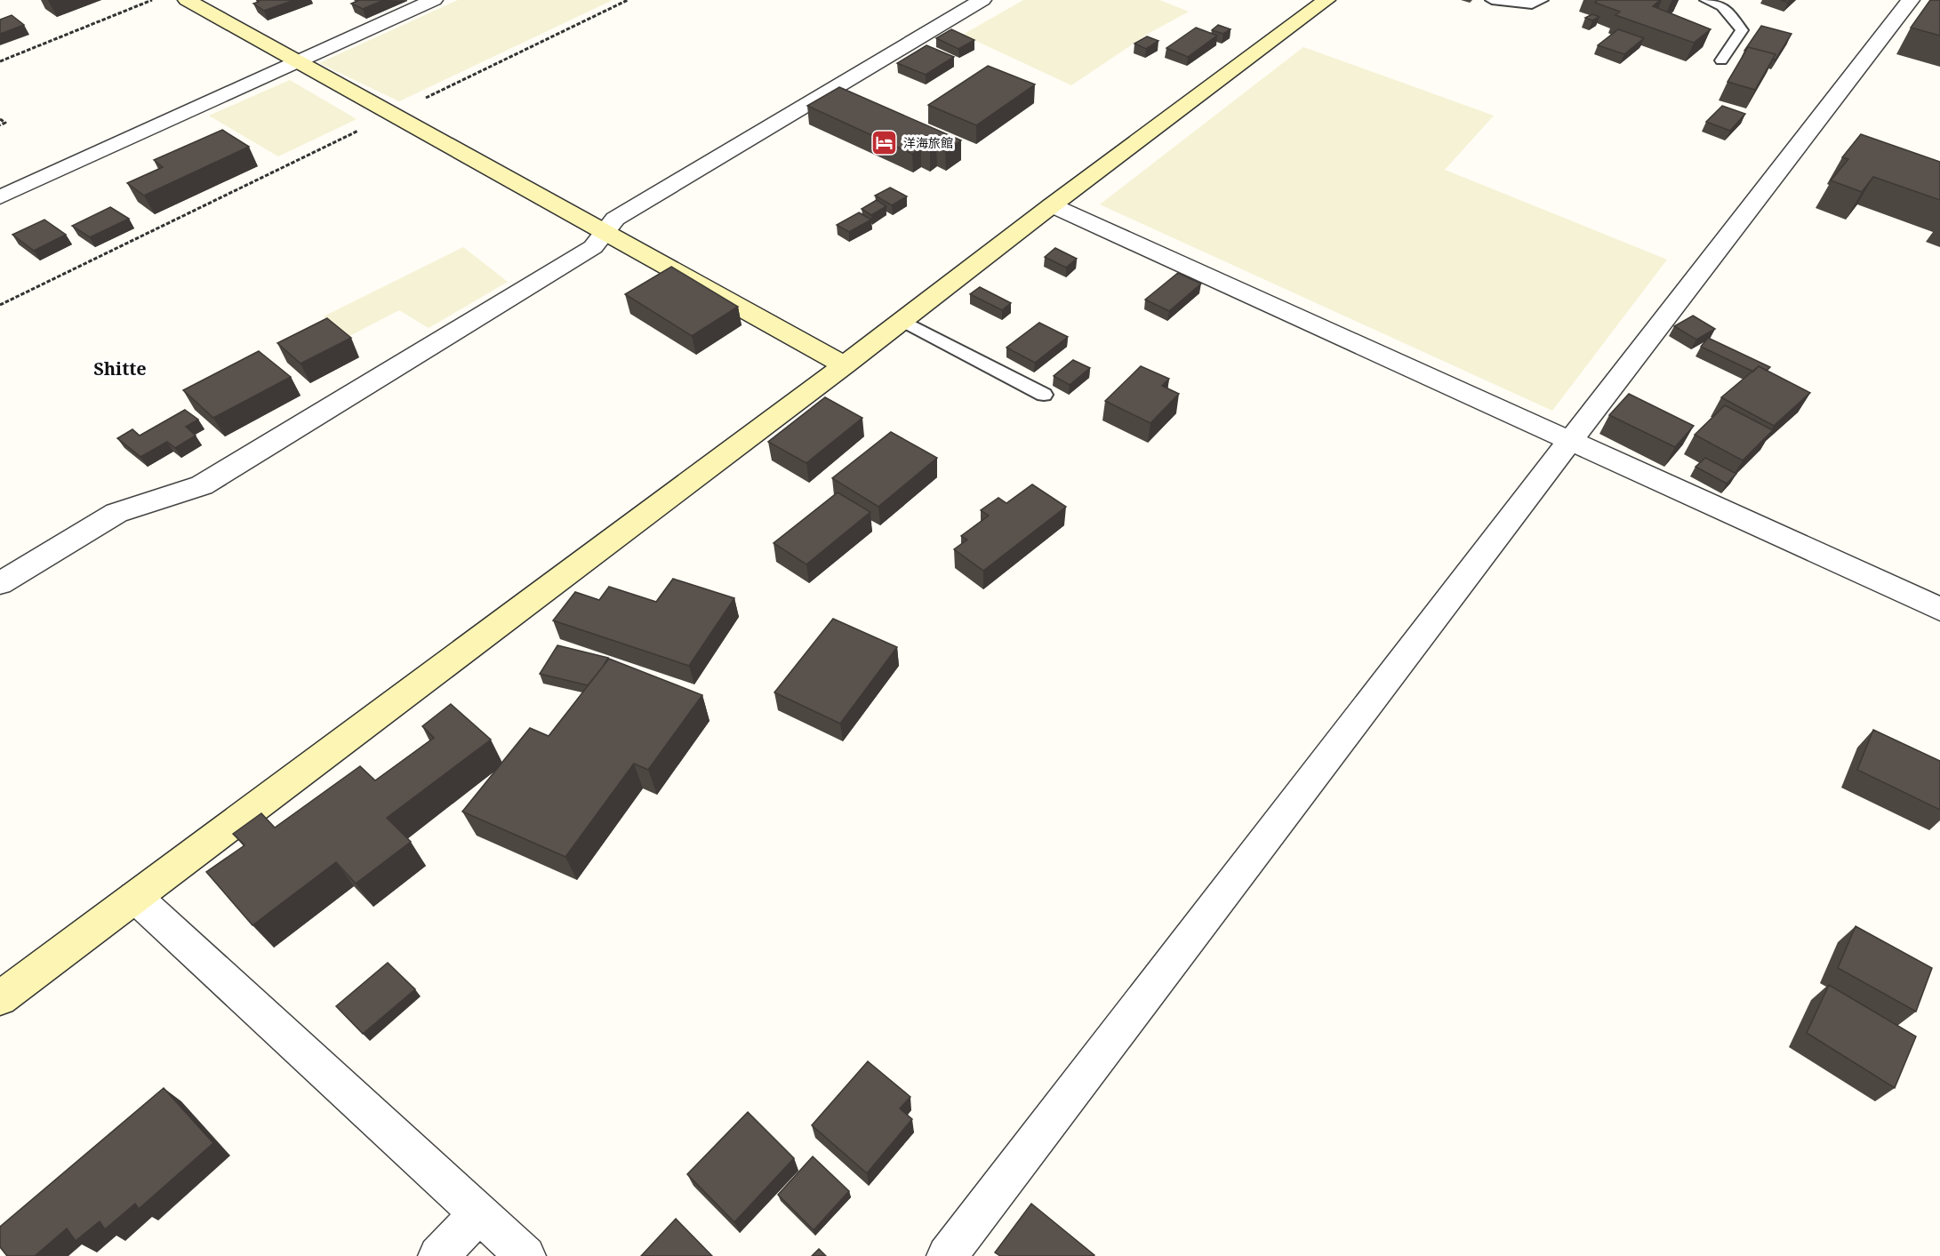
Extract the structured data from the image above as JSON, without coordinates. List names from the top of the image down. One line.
{"districts":["Shitte"],"places":{"hotel":["洋海旅館"]}}
